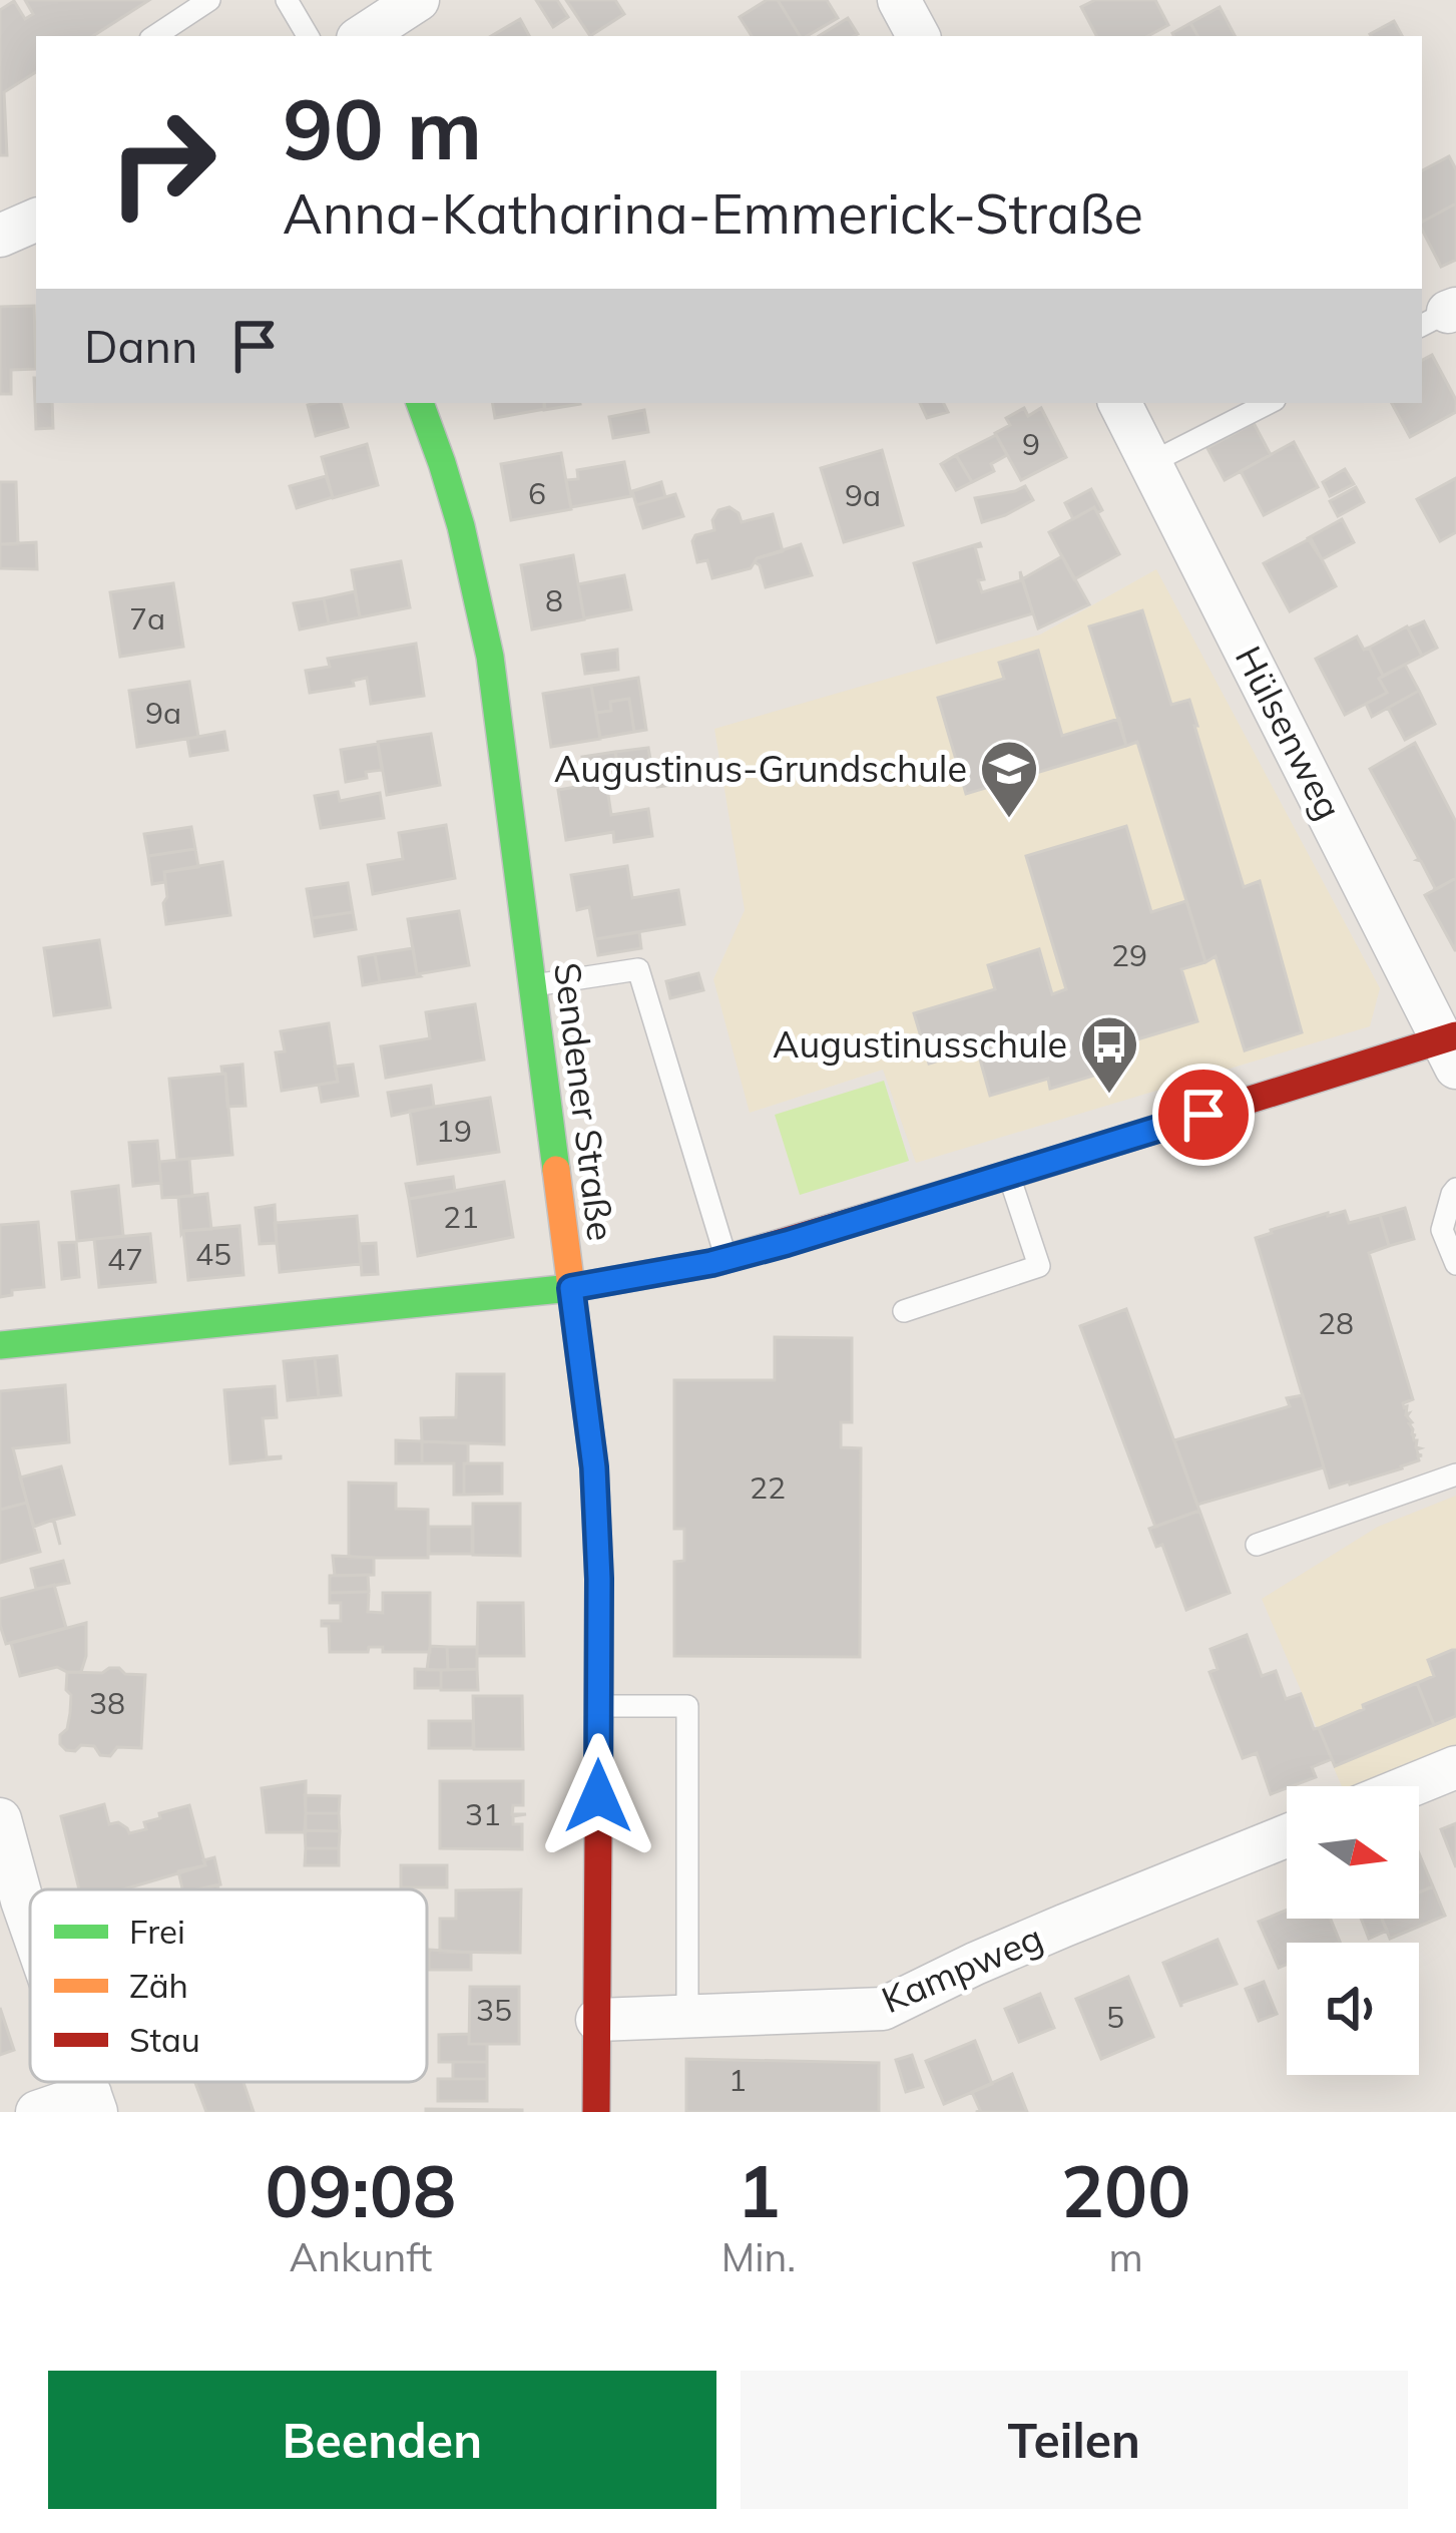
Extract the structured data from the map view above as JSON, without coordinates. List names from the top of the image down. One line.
{"streets":{"street":["Hülsenweg","Sendener Straße","Kampweg"]},"crossings":[["Sendener Straße","Kampweg"]],"places":{"school or university":["Augustinus-Grundschule"],"bus stop":["Augustinusschule"]},"house_numbers":["9","6","9a","8","7a","9a","29","19","21","45","47","28","22","38","31","35","5","1"],"legend":["Frei","Zäh","Stau"],"north":"right","page":{"turn":["90 m","Anna-Katharina-Emmerick-Straße"],"then":"Dann","eta":["09:08","Ankunft","1","Min.","200","m"],"buttons":["Beenden","Teilen"]}}
